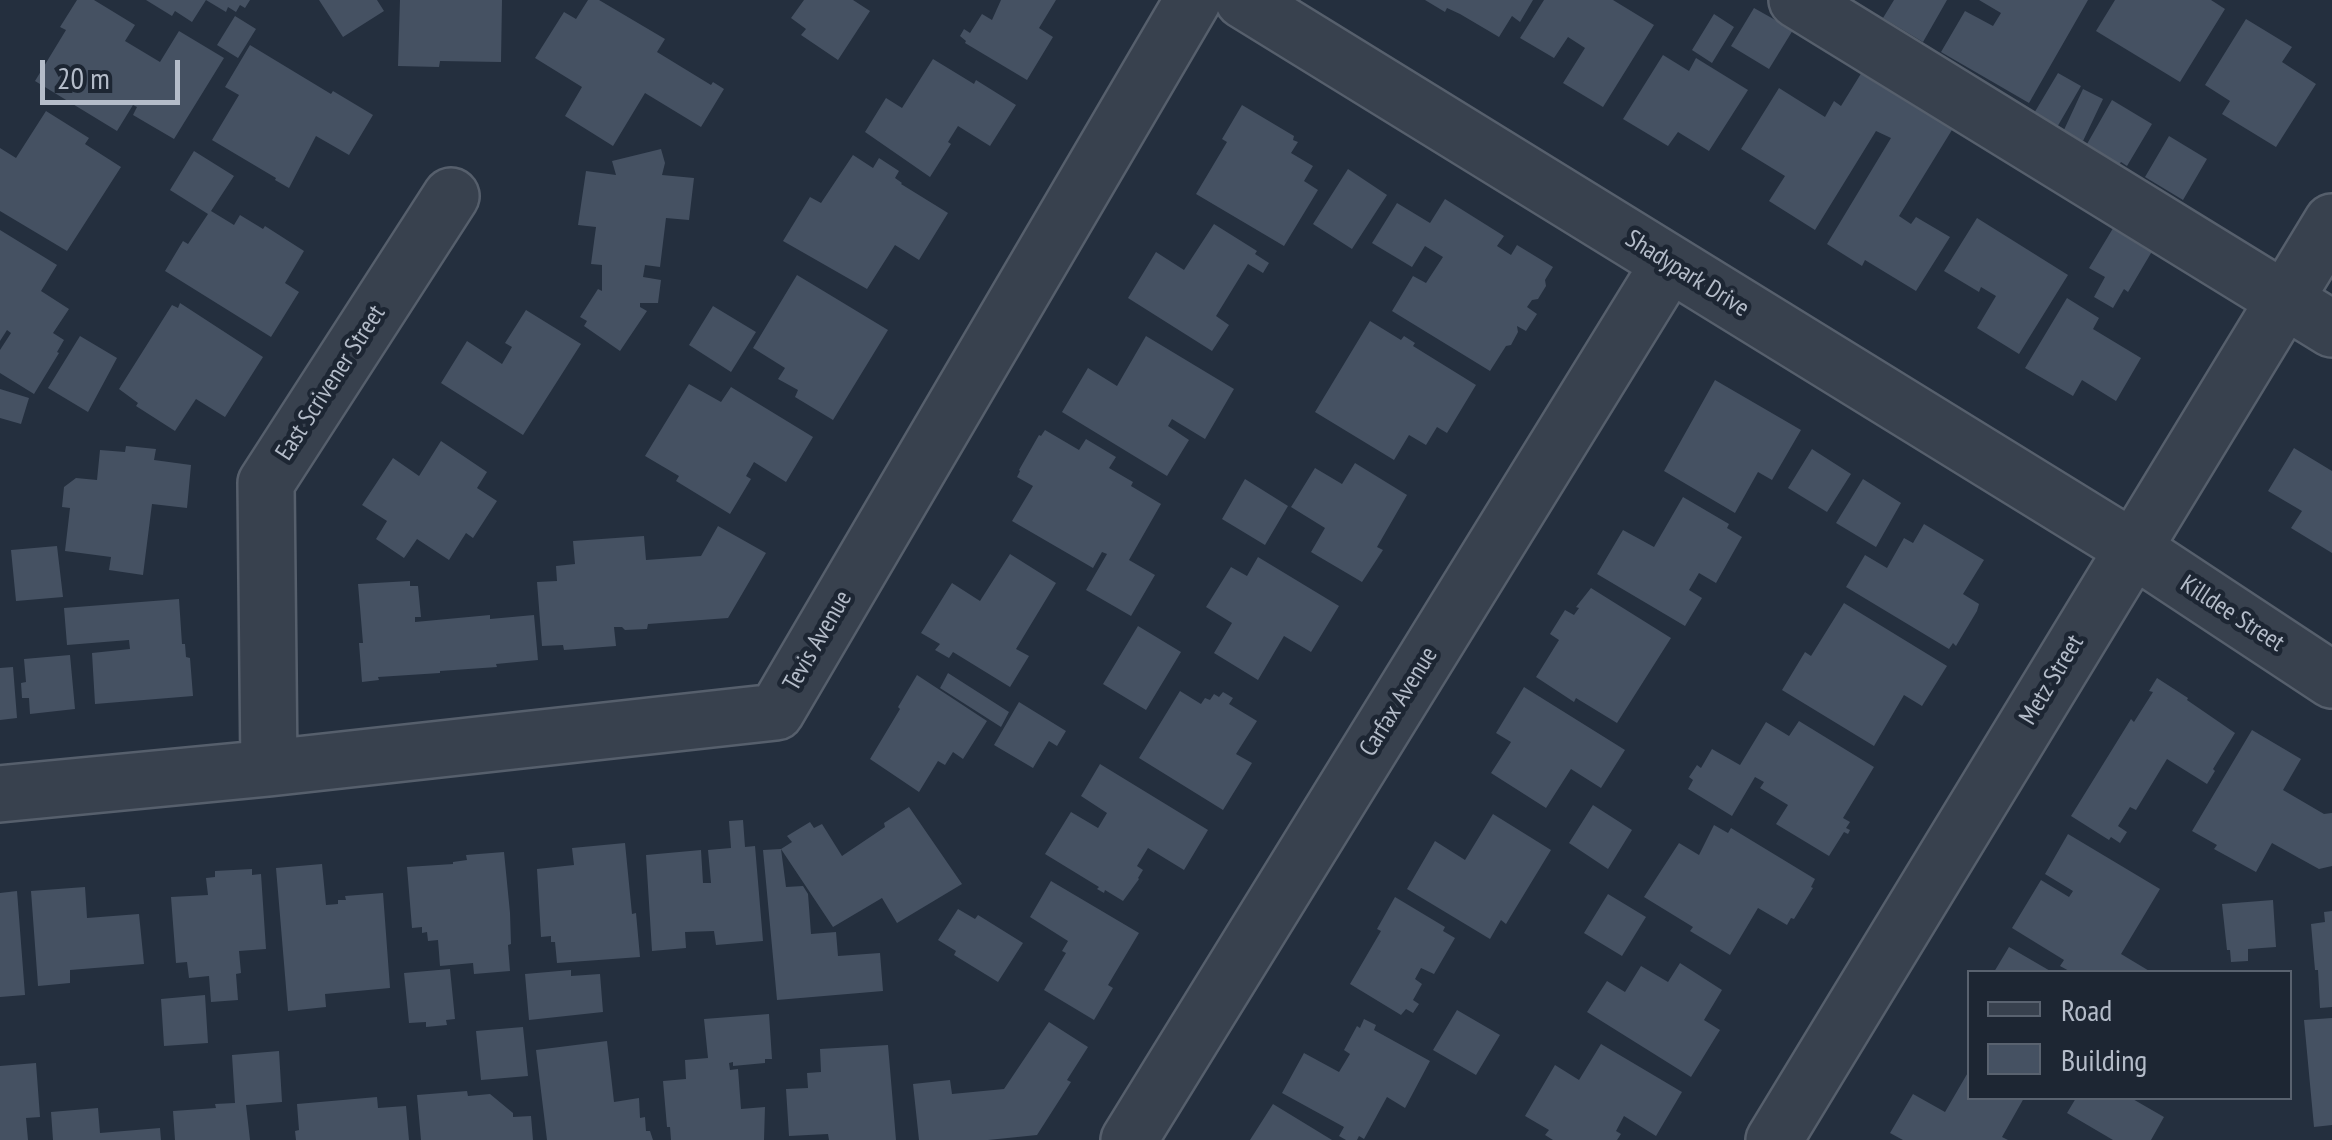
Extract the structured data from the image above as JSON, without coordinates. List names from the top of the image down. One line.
{"streets":{"street":["Shadypark Drive","East Scrivener Street","Killdee Street","Tevis Avenue","Metz Street","Carfax Avenue"]},"crossings":[["Shadypark Drive","Killdee Street"],["Shadypark Drive","Metz Street"],["Shadypark Drive","Carfax Avenue"],["East Scrivener Street","Tevis Avenue"],["Killdee Street","Metz Street"]],"legend":["Road","Building"],"scale_bar":"20 m"}
